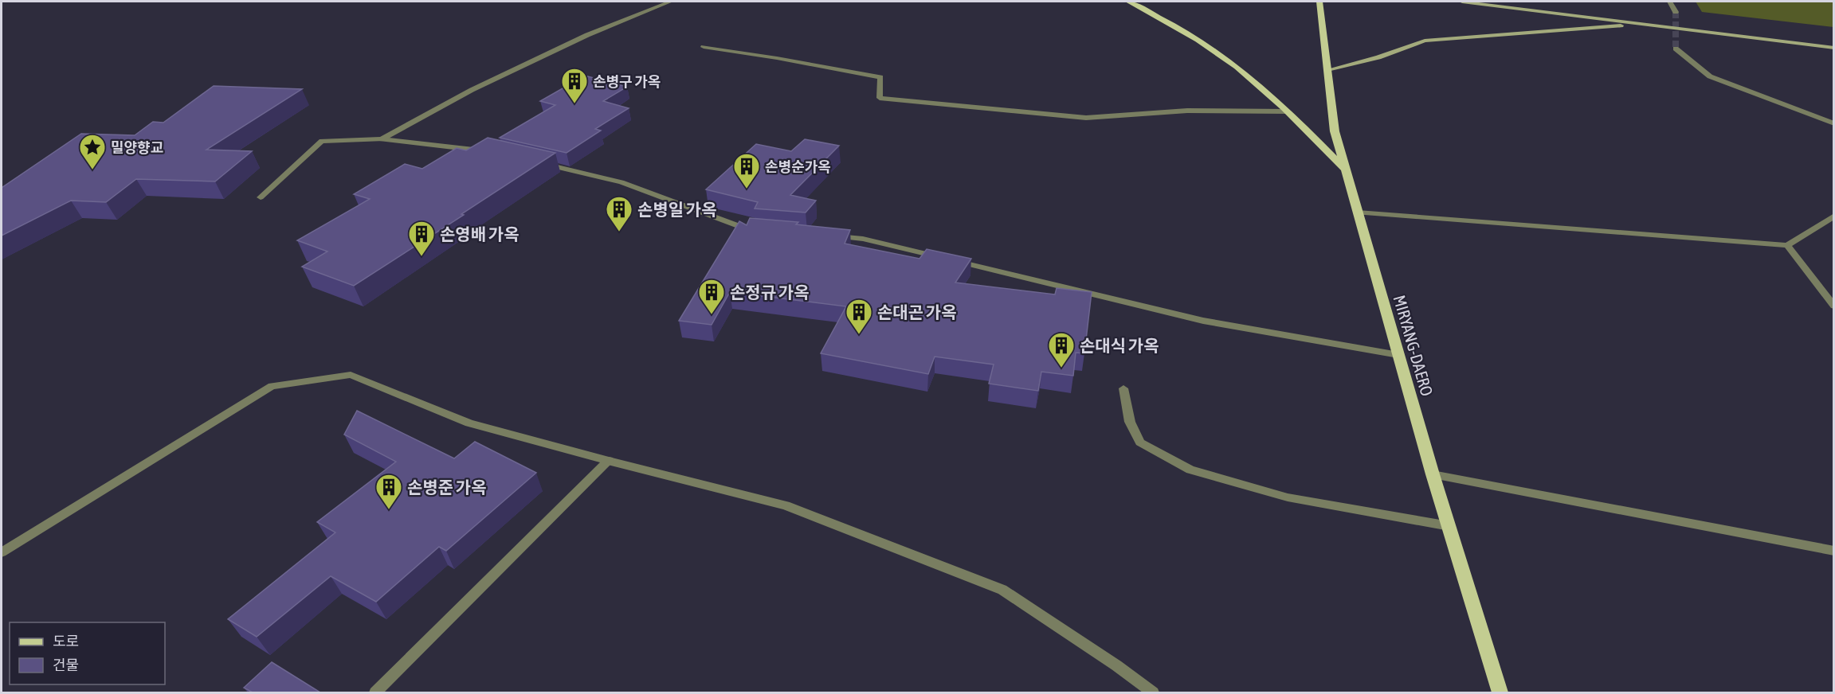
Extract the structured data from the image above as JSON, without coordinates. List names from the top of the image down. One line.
{"streets":{"main road":["MIRYANG-DAERO"]},"places":{"building":["손병구 가옥","손병순가옥","손병일 가옥","손영배 가옥","손정규 가옥","손대곤 가옥","손대식 가옥","손병준 가옥"],"place":["밀양향교"]},"legend":["도로","건물"]}
